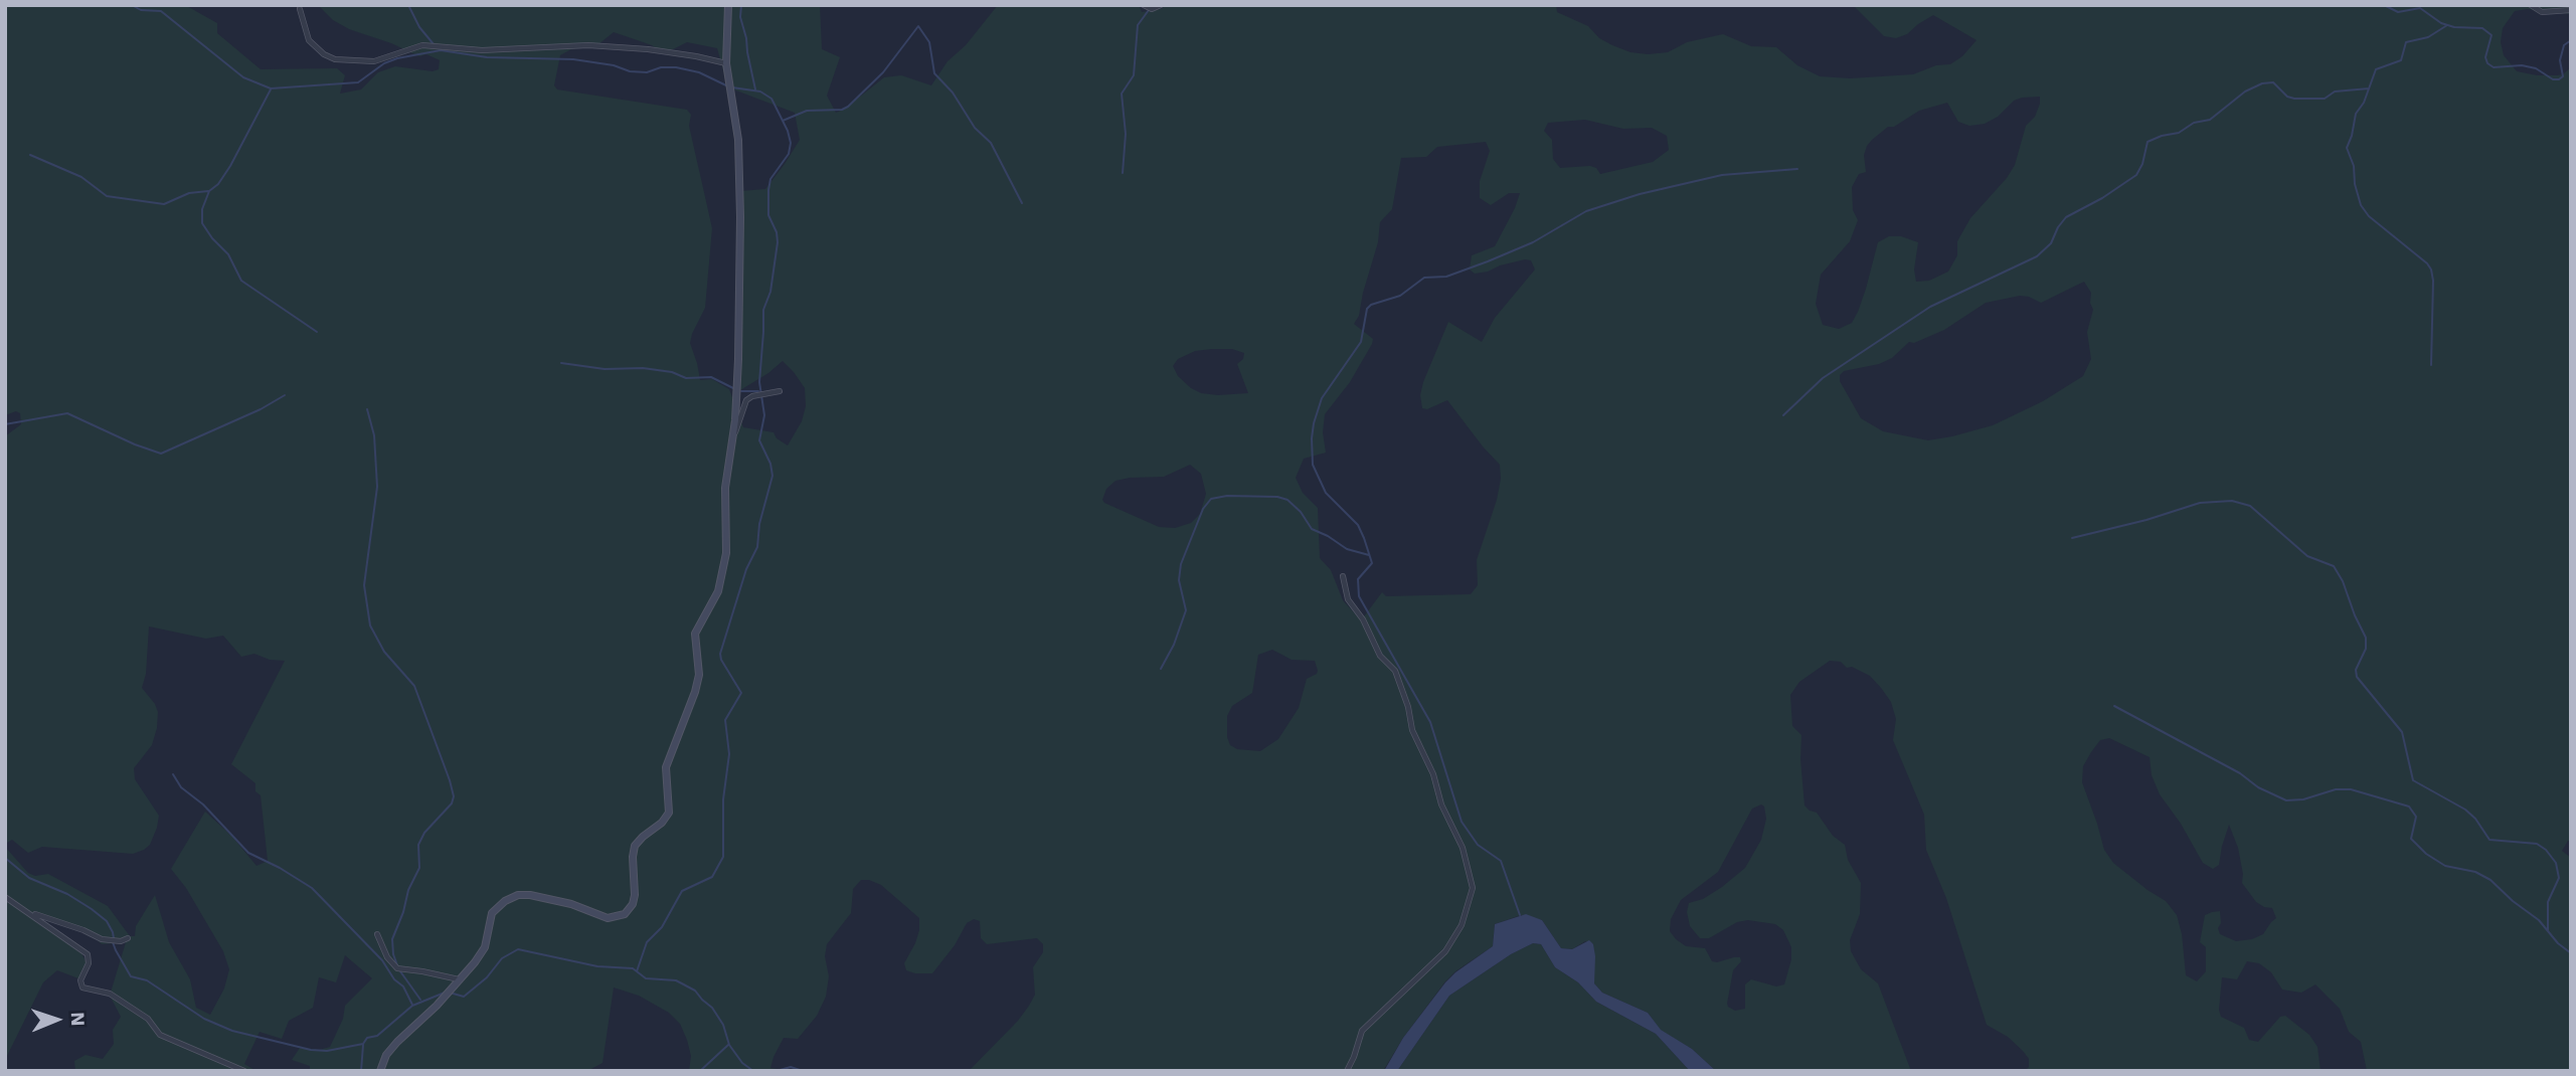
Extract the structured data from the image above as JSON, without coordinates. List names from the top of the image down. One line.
{"north":"right"}
